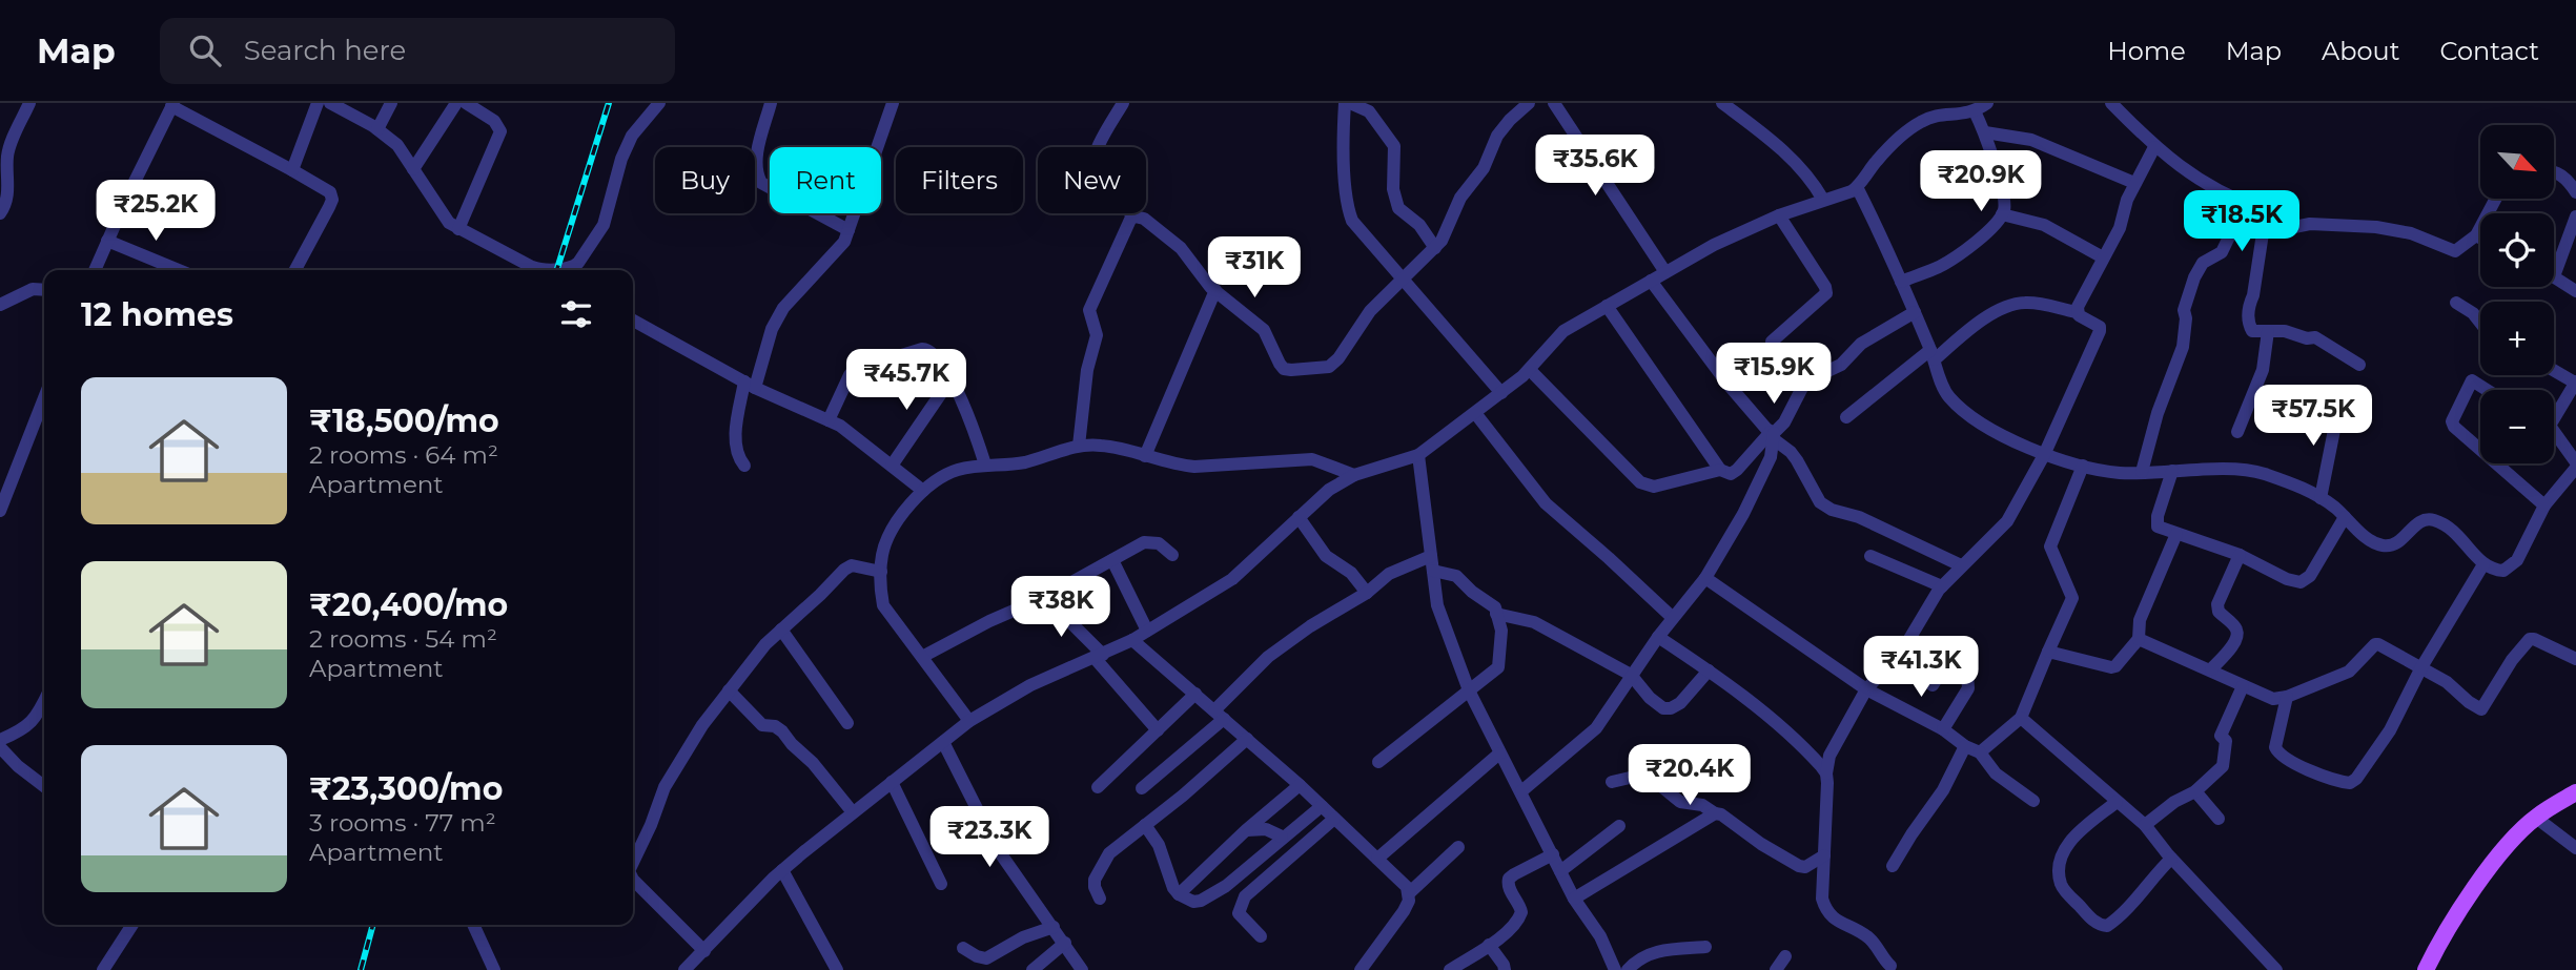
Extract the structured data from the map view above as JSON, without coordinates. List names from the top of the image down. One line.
{"north":"bottom right","page":{"header":"Map","search":"Search here","nav":["Home","Map","About","Contact"],"map_buttons":["+","−"],"price":["₹35.6K","₹20.9K","₹25.2K","₹18.5K","₹31K","₹15.9K","₹45.7K","₹57.5K","₹38K","₹41.3K","₹20.4K","₹23.3K"],"chip":["Buy","Rent","Filters","New"],"heading":"12 homes","list":[{"name":"₹18,500/mo","note":"2 rooms · 64 m² · Apartment"},{"name":"₹20,400/mo","note":"2 rooms · 54 m² · Apartment"},{"name":"₹23,300/mo","note":"3 rooms · 77 m² · Apartment"}]}}
